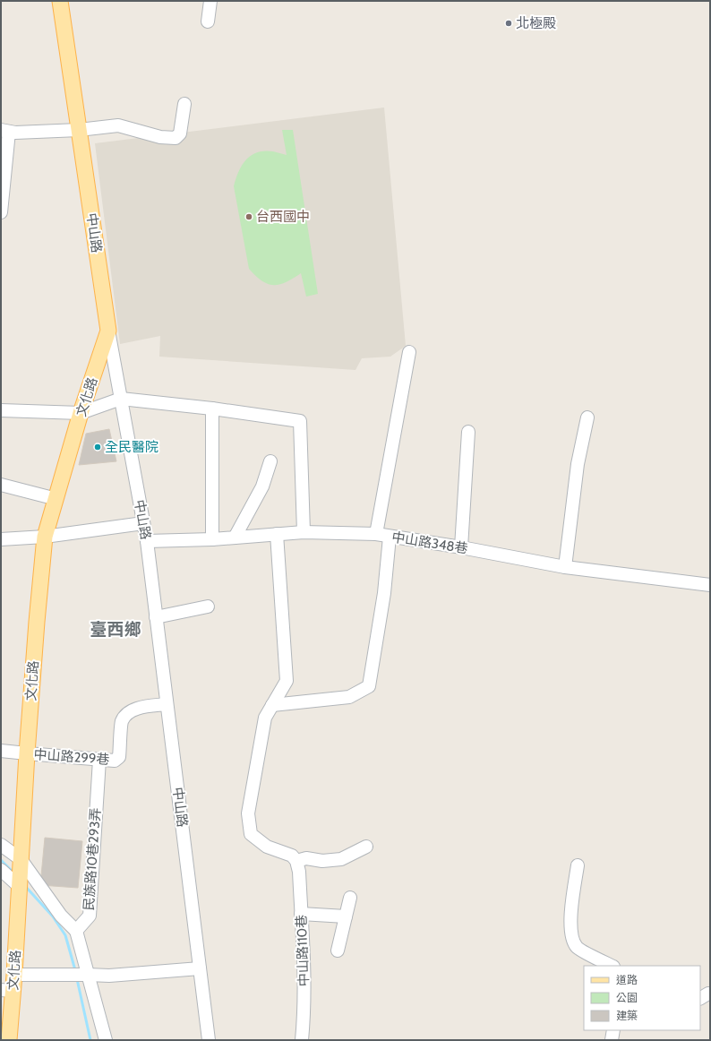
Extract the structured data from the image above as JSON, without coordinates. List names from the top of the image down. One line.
{"streets":{"main road":["中山路","文化路"],"street":["中山路348巷","中山路299巷","民族路10巷293弄","中山路110巷"]},"crossings":[["中山路","文化路"],["中山路","中山路348巷"],["中山路","中山路299巷"],["文化路","中山路299巷"],["中山路299巷","民族路10巷293弄"]],"districts":["臺西鄉"],"places":["北極殿","台西國中","全民醫院"],"legend":["道路","公園","建築"]}
